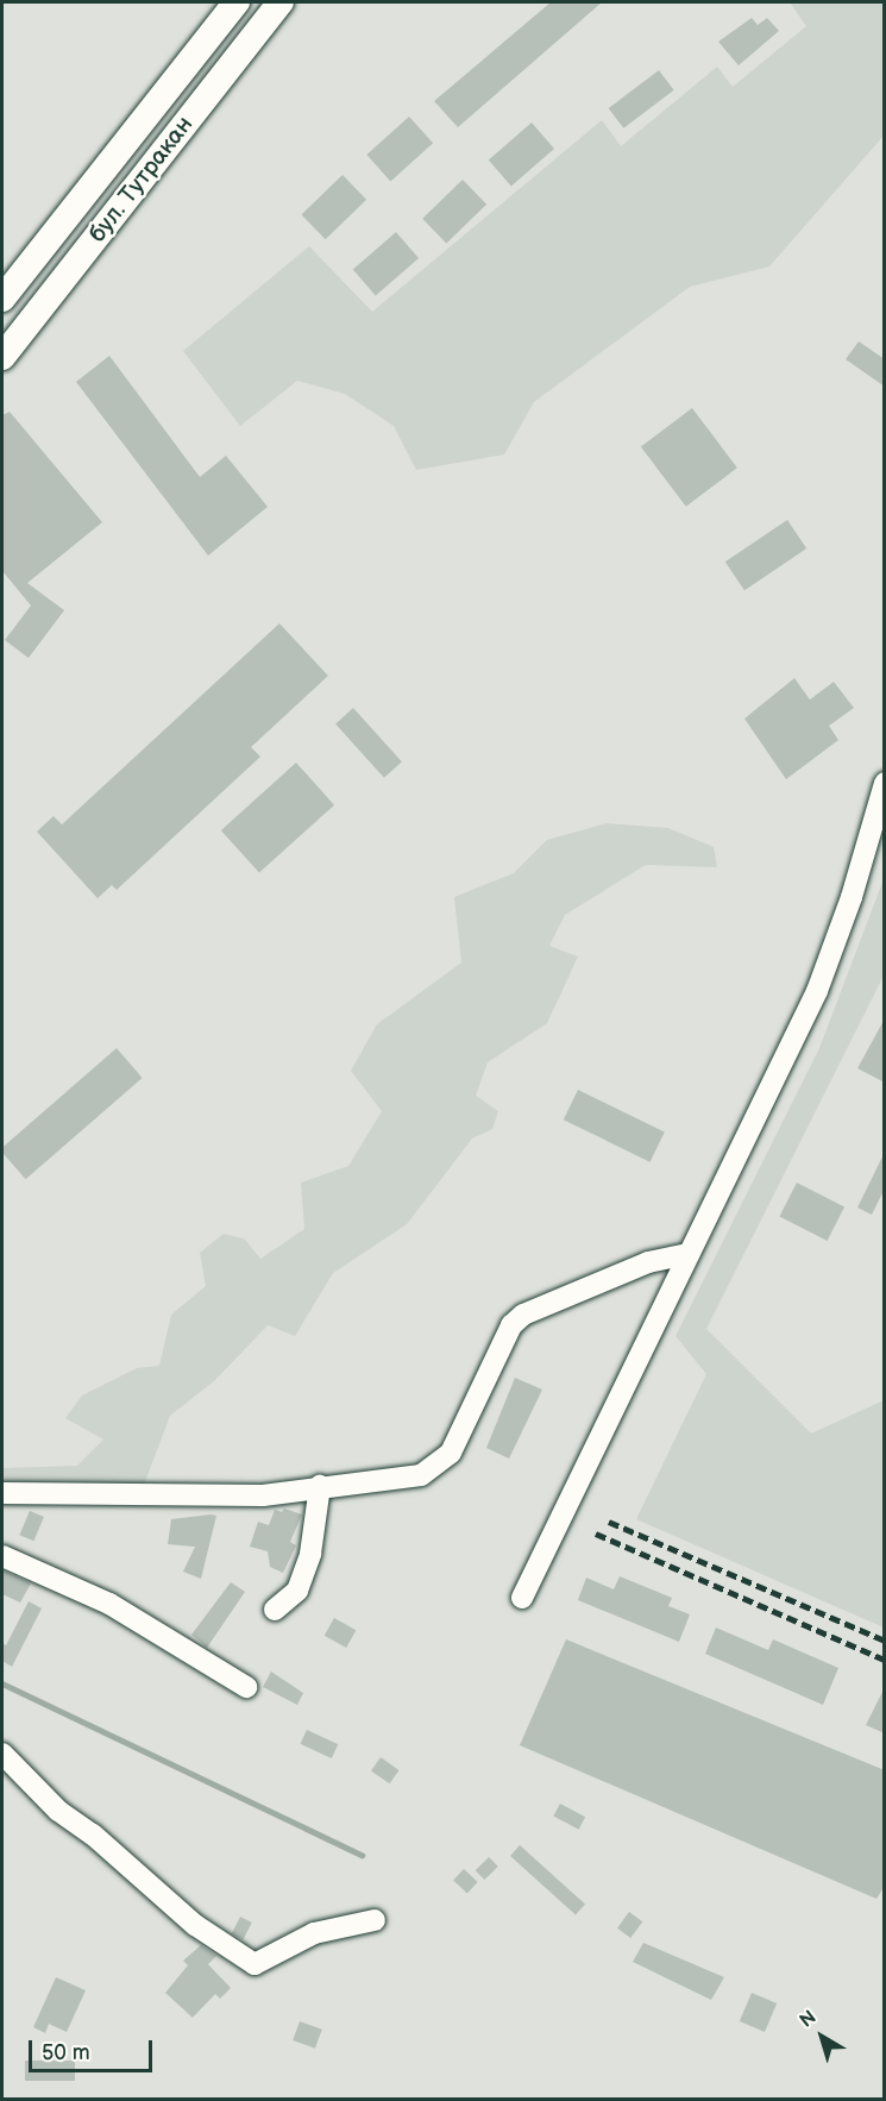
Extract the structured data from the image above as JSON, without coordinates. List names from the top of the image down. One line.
{"streets":{"main road":["бул. Тутракан"]},"scale_bar":"50 m","north":"top left"}
